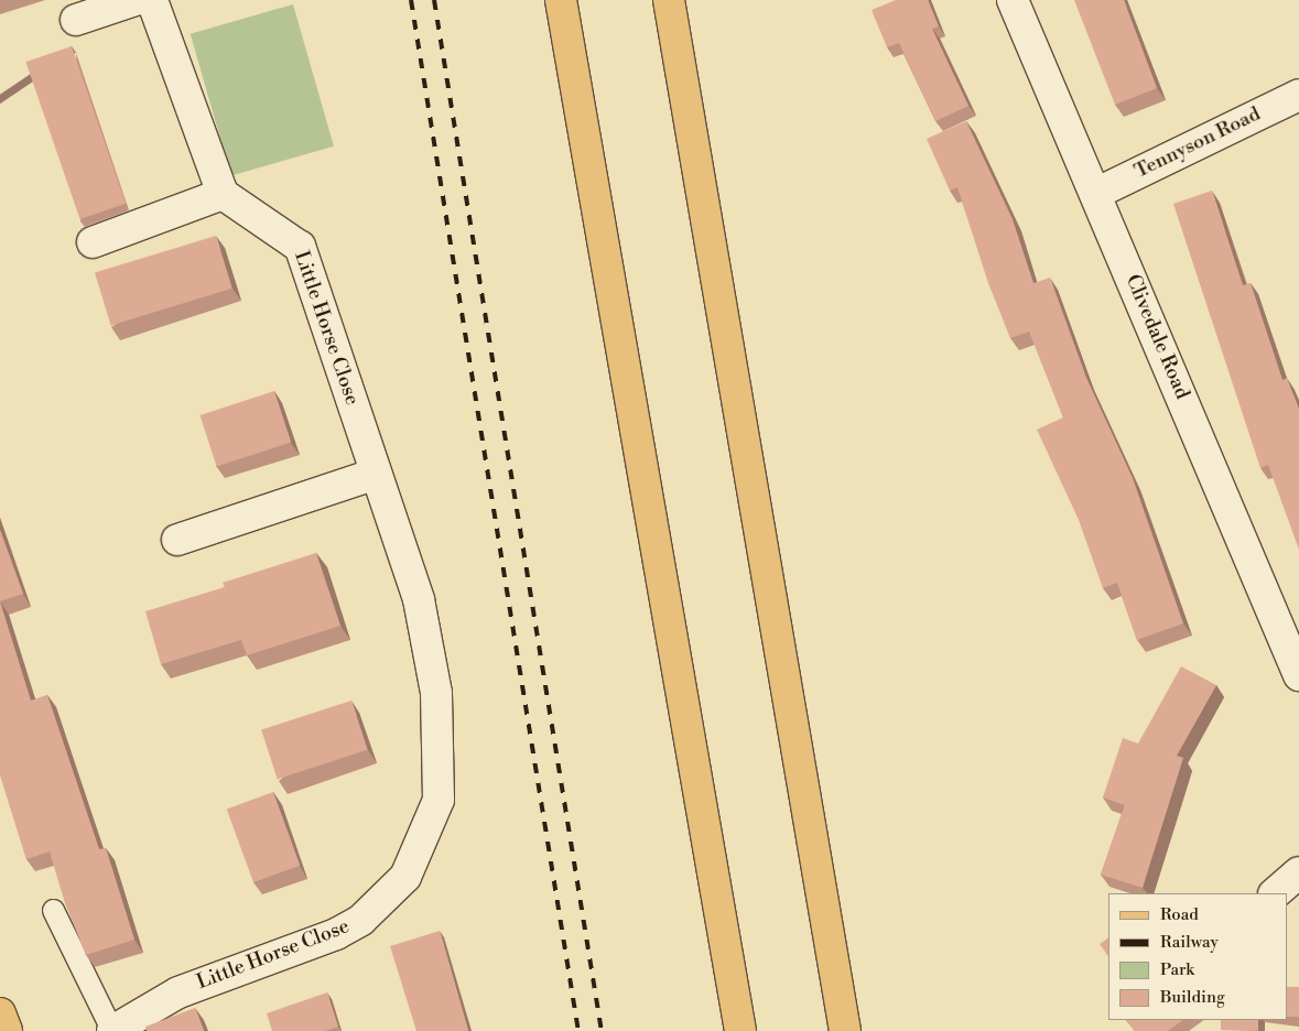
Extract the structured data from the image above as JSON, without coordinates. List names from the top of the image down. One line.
{"streets":{"street":["Tennyson Road","Little Horse Close","Clivedale Road"]},"crossings":[["Tennyson Road","Clivedale Road"]],"legend":["Road","Railway","Park","Building"]}
